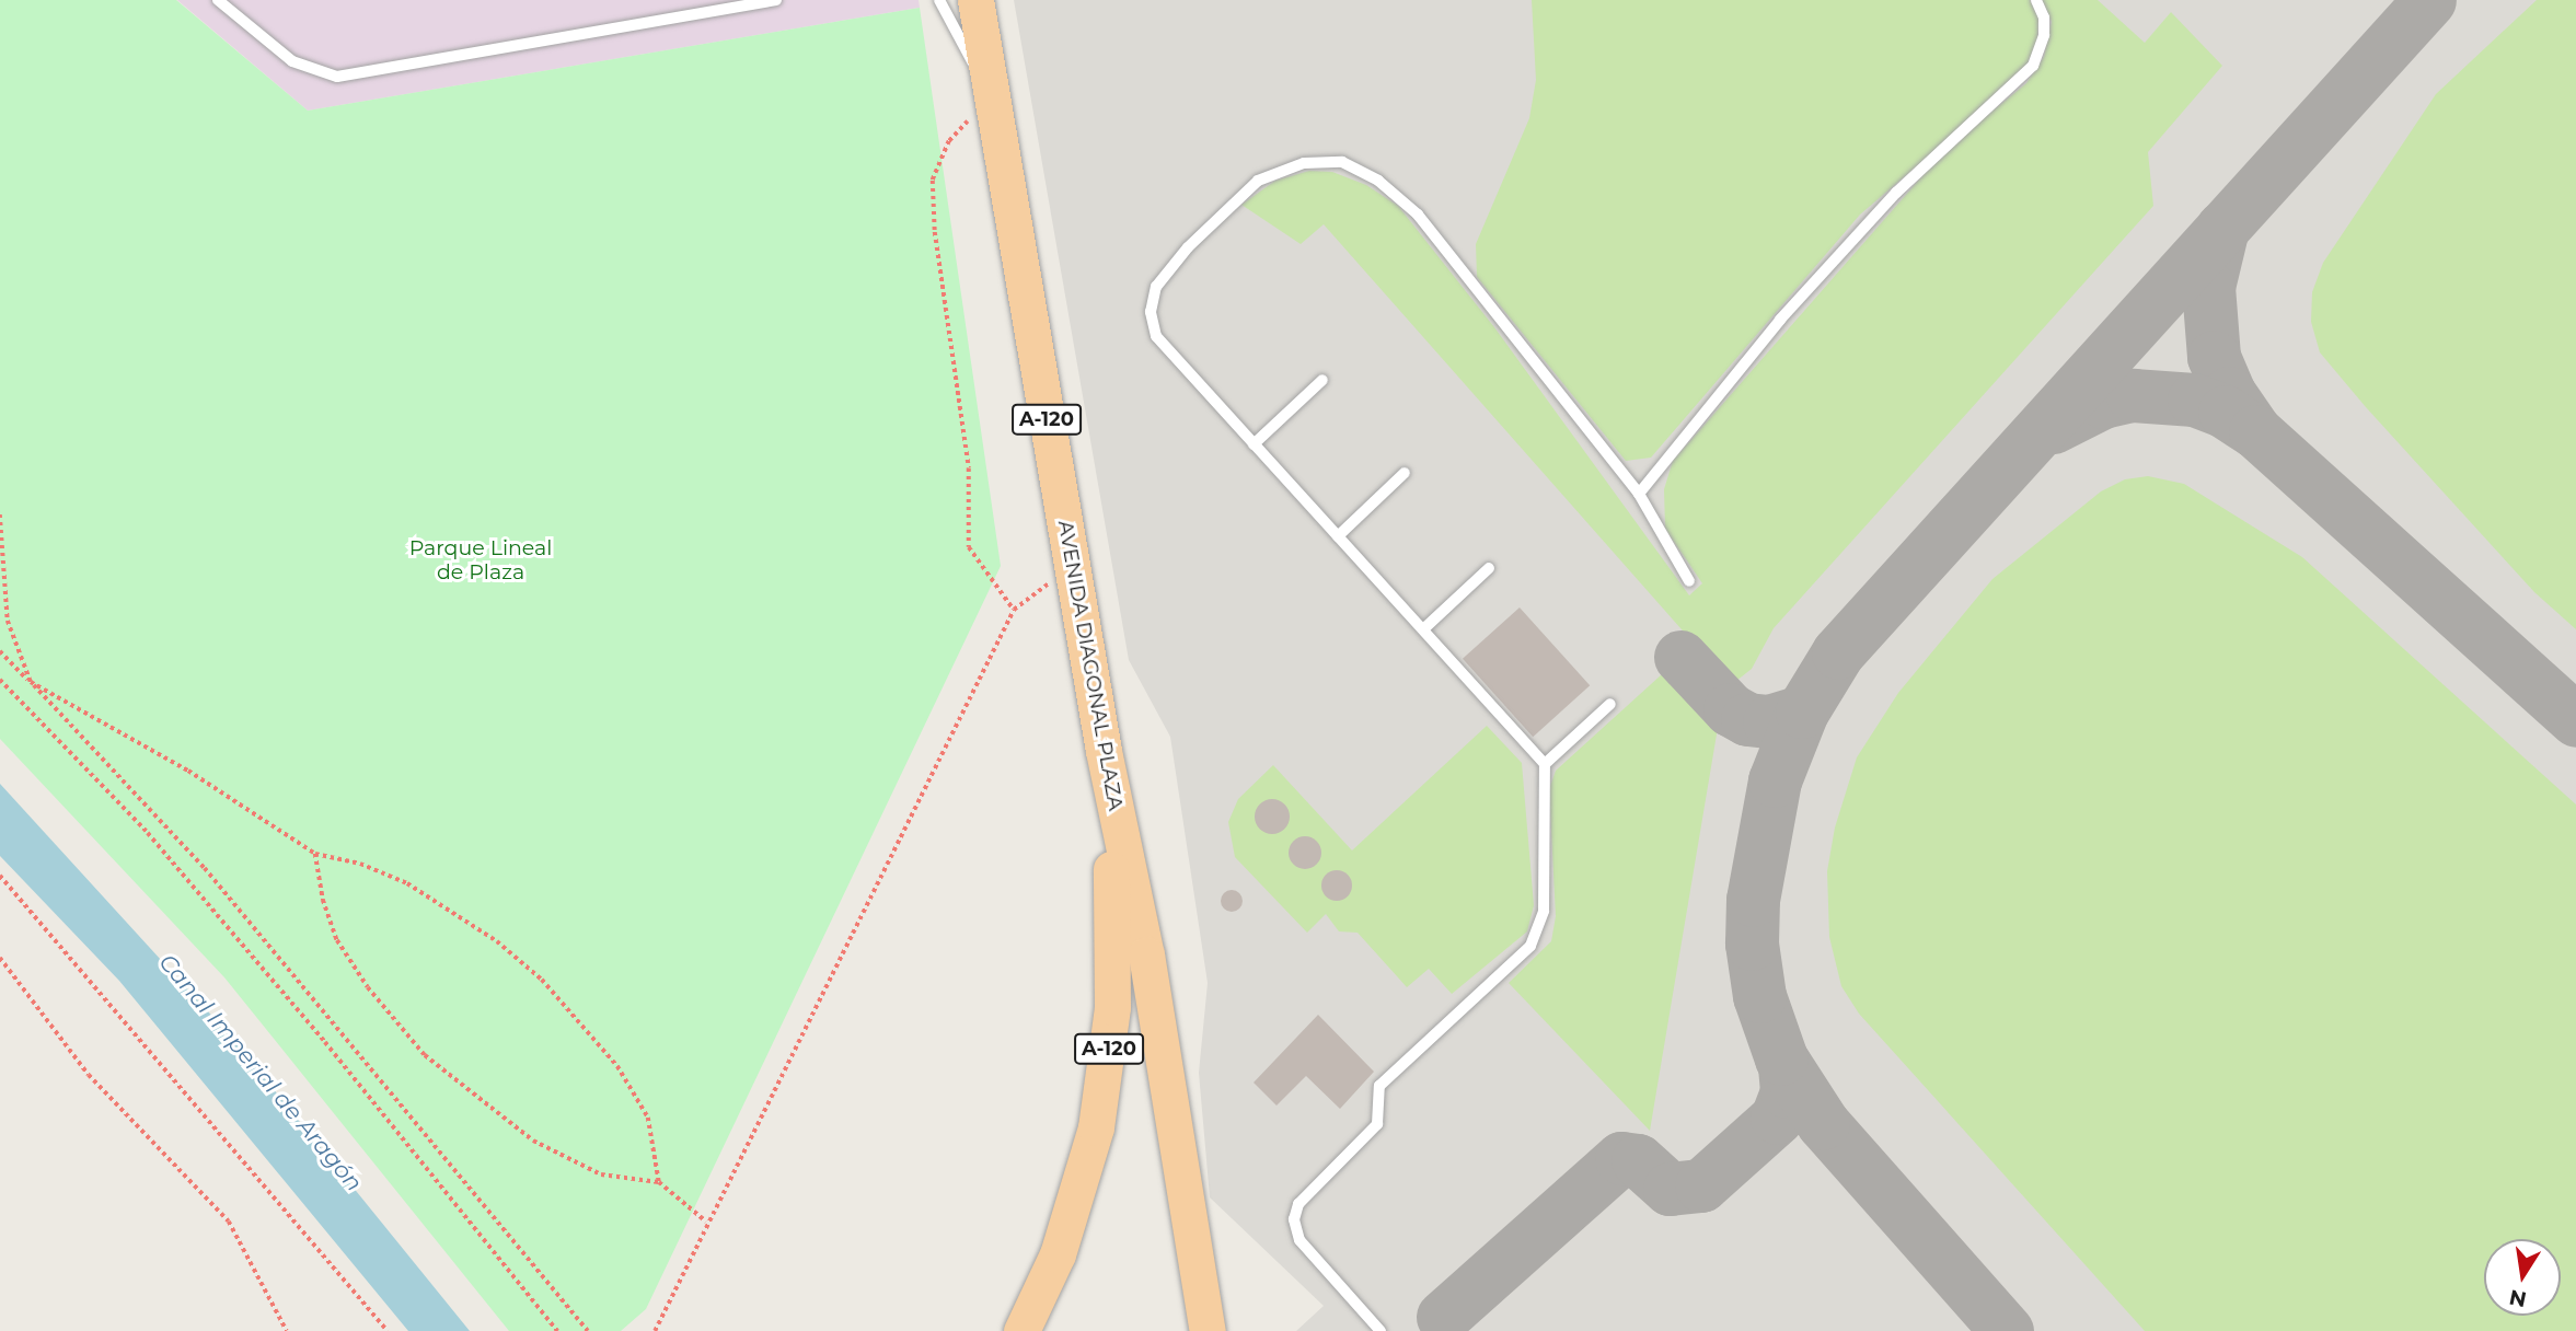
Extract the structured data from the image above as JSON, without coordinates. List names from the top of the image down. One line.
{"streets":{"main road":["A-120","AVENIDA DIAGONAL PLAZA"]},"crossings":[["A-120","AVENIDA DIAGONAL PLAZA"]],"water":["Canal Imperial de Aragón"],"parks":["Parque Lineal de Plaza"],"north":"bottom"}
